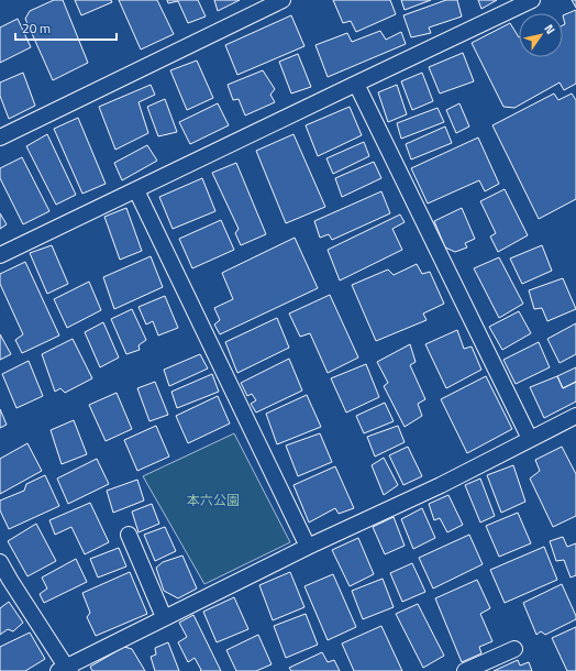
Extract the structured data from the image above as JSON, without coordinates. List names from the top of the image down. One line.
{"parks":["本六公園"],"scale_bar":"20 m","north":"top right"}
